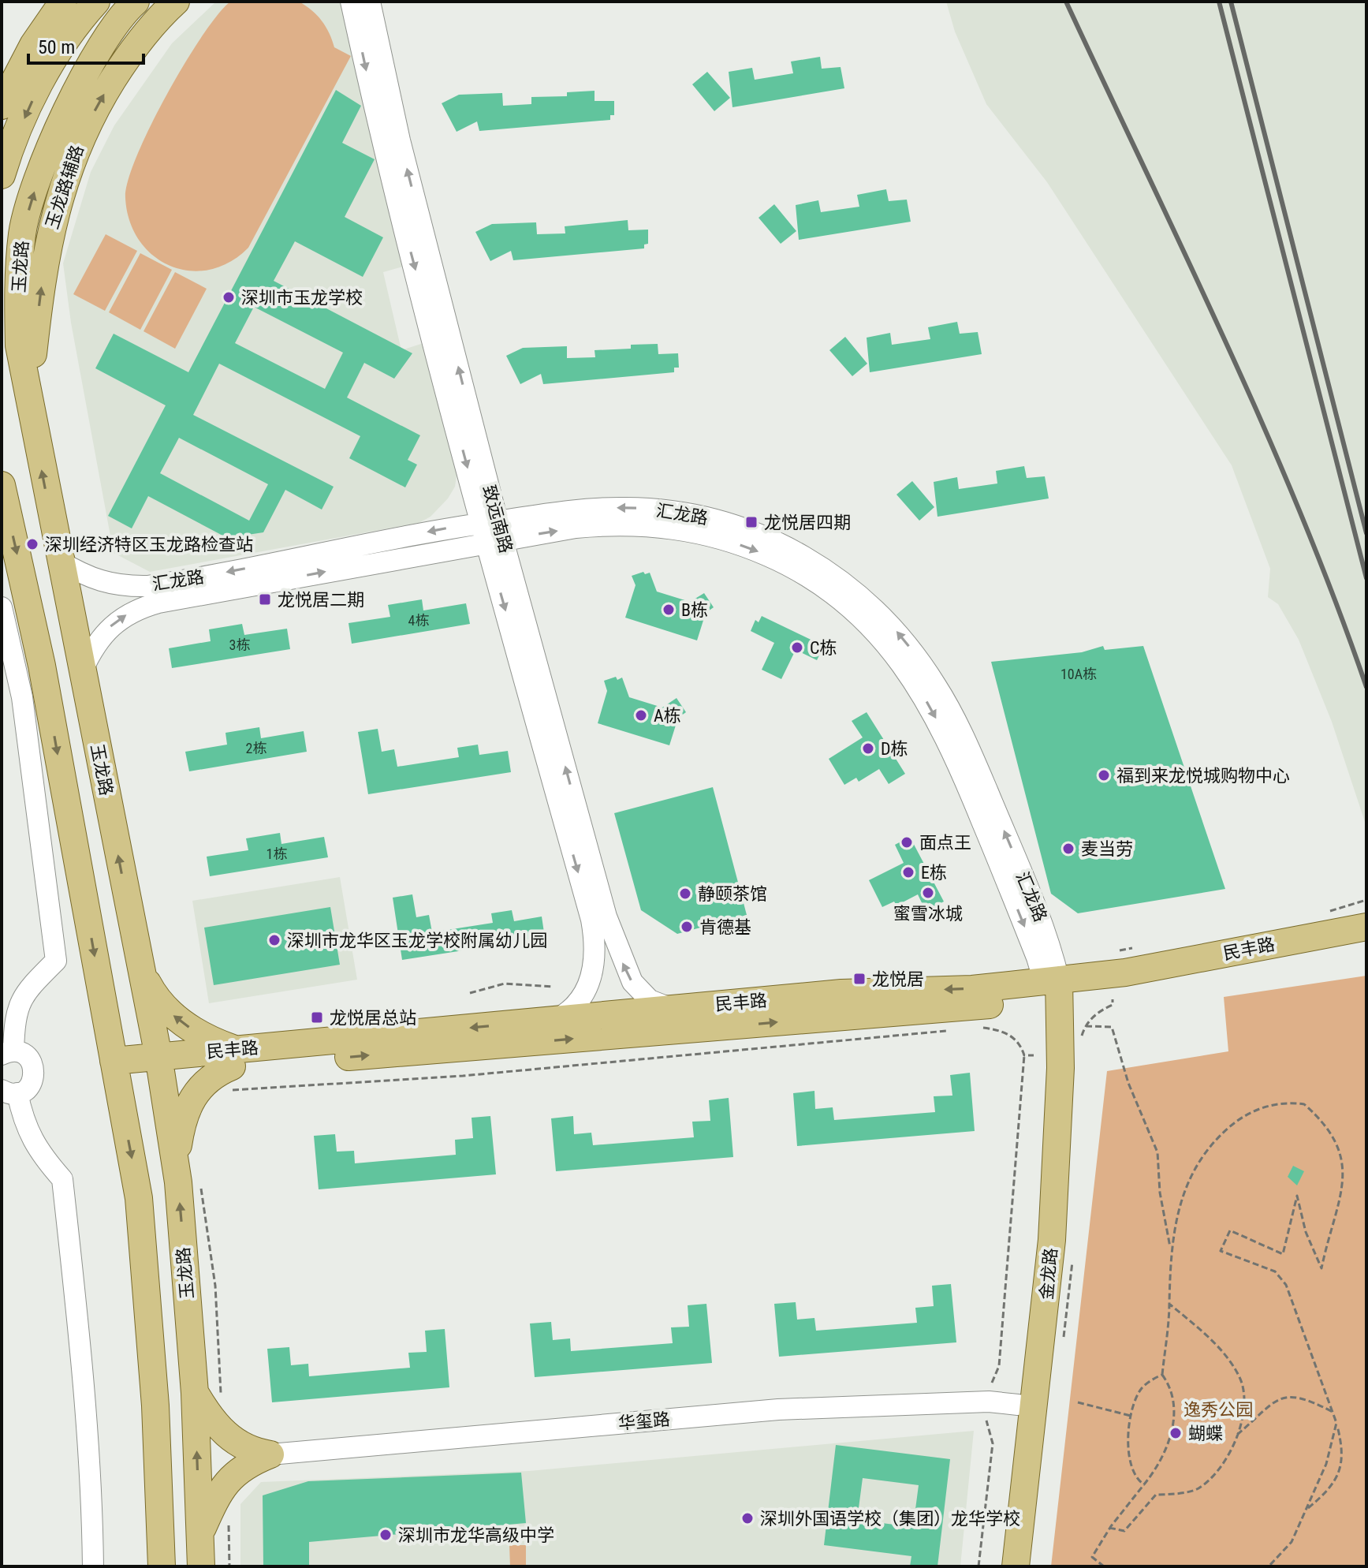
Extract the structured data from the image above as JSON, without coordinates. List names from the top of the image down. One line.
{"streets":{"main road":["玉龙路辅路","玉龙路","民丰路","金龙路"],"street":["汇龙路","致远南路","华玺路"]},"crossings":[["玉龙路辅路","玉龙路"],["玉龙路","汇龙路"],["玉龙路","民丰路"],["汇龙路","致远南路"],["汇龙路","民丰路"],["汇龙路","金龙路"],["致远南路","民丰路"],["民丰路","金龙路"],["金龙路","华玺路"]],"parks":["逸秀公园"],"places":{"other":["深圳市玉龙学校","深圳经济特区玉龙路检查站","B栋","C栋","A栋","D栋","福到来龙悦城购物中心","面点王","麦当劳","E栋","蜜雪冰城","静颐茶馆","肯德基","深圳市龙华区玉龙学校附属幼儿园","蝴蝶","深圳外国语学校（集团）龙华学校","深圳市龙华高级中学"],"transit":["龙悦居四期","龙悦居二期","龙悦居","龙悦居总站"]},"house_numbers":["4栋","3栋","10A栋","2栋","1栋"],"scale_bar":"50 m"}
